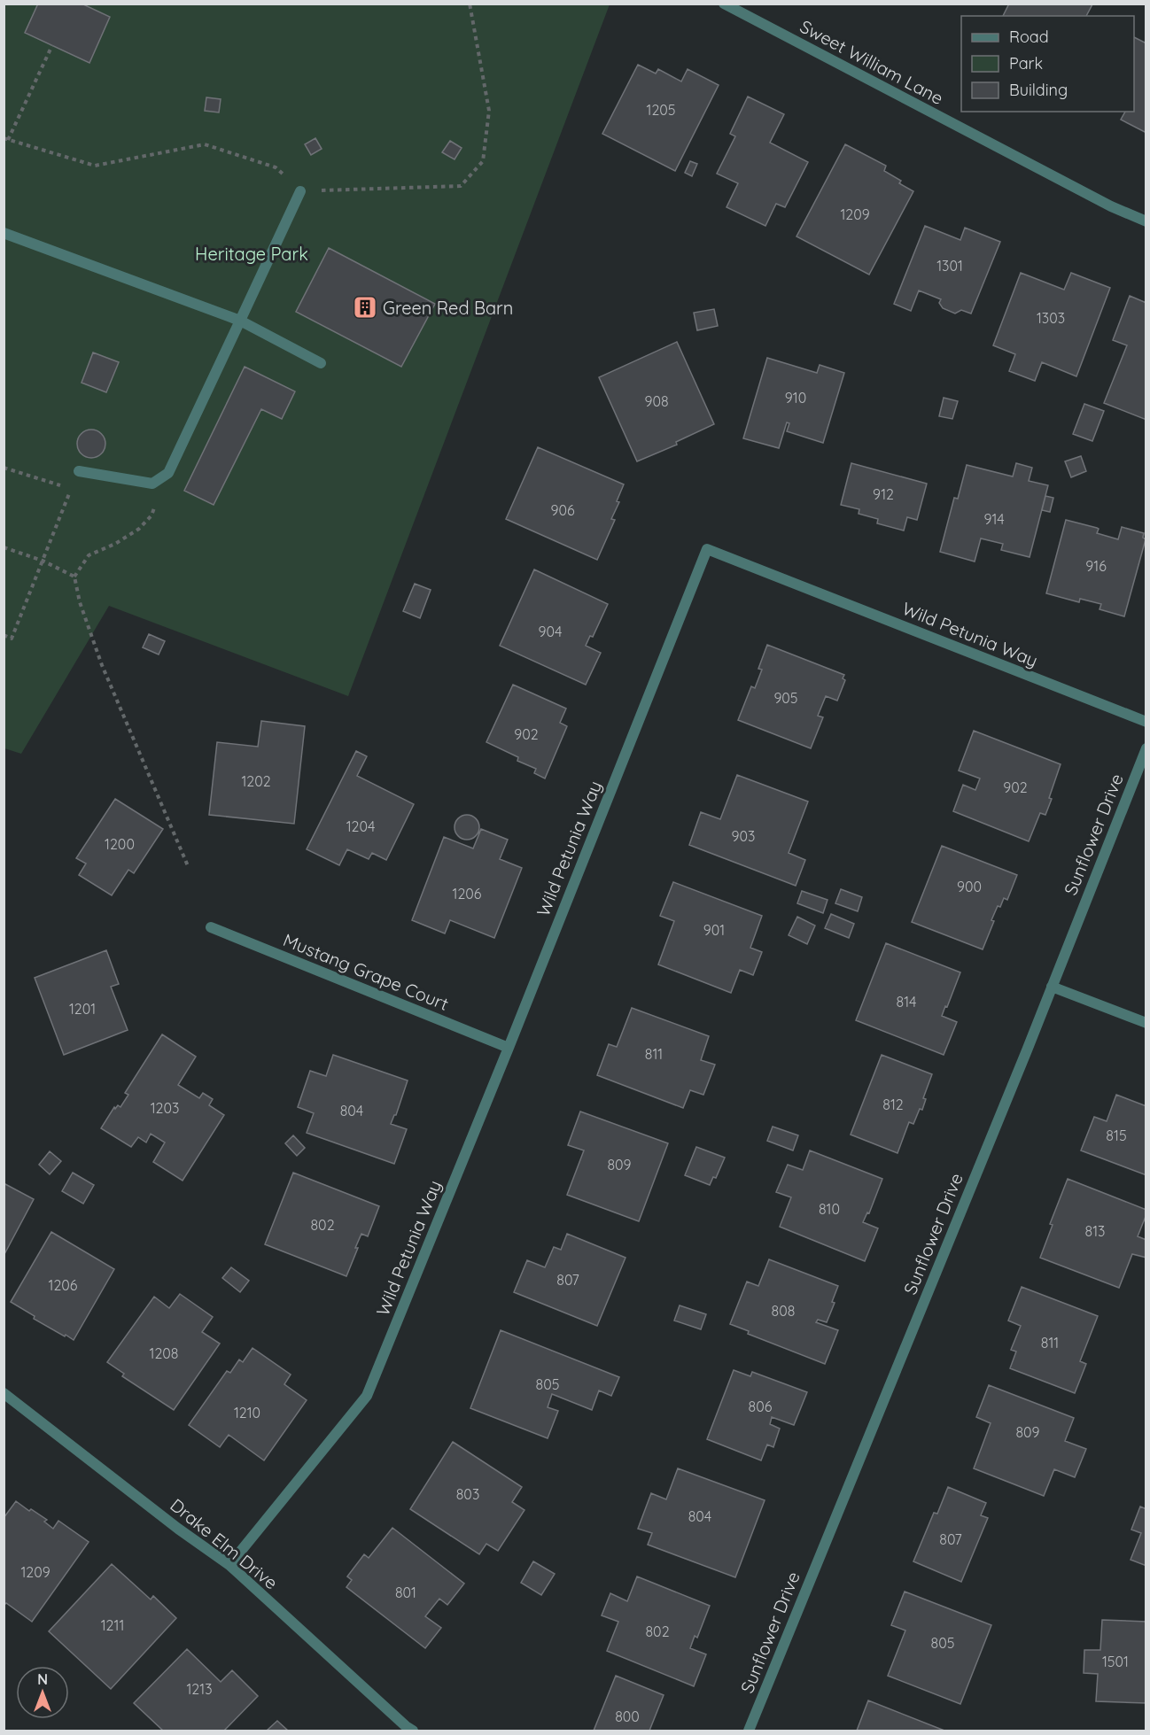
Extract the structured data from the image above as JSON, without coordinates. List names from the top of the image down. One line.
{"streets":{"street":["Sweet William Lane","Wild Petunia Way","Sunflower Drive","Mustang Grape Court","Drake Elm Drive"]},"crossings":[["Wild Petunia Way","Mustang Grape Court"],["Wild Petunia Way","Drake Elm Drive"]],"parks":["Heritage Park"],"places":{"building":["Green Red Barn"]},"house_numbers":["1205","1209","1301","1303","910","908","912","906","914","916","904","905","902","1202","902","1204","903","1200","900","1206","901","814","1201","811","812","1203","804","815","809","810","802","813","807","1206","808","811","1208","805","806","1210","809","803","804","807","1209","801","1211","802","805","1501","1213","800"],"legend":["Road","Park","Building"],"north":"top"}
